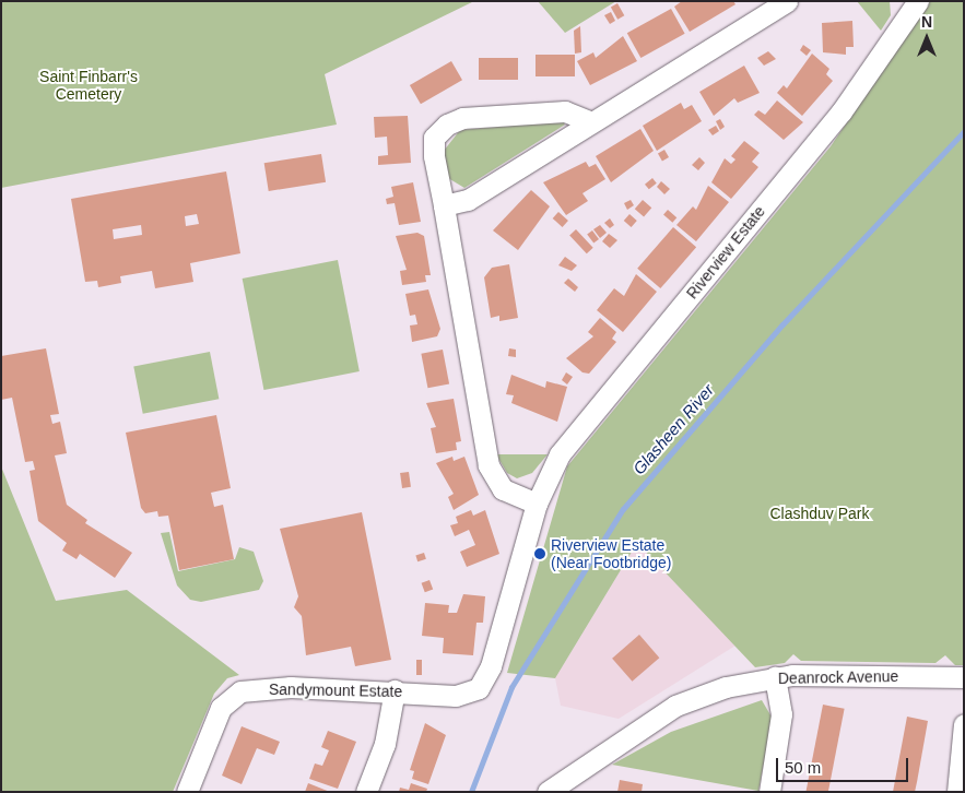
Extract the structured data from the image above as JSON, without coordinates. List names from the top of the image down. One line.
{"streets":{"street":["Riverview Estate","Deanrock Avenue","Sandymount Estate"]},"crossings":[["Riverview Estate","Sandymount Estate"]],"water":["Glasheen River"],"parks":["Saint Finbarr's Cemetery","Clashduv Park"],"places":["Riverview Estate (Near Footbridge)"],"scale_bar":"50 m","north":"top"}
